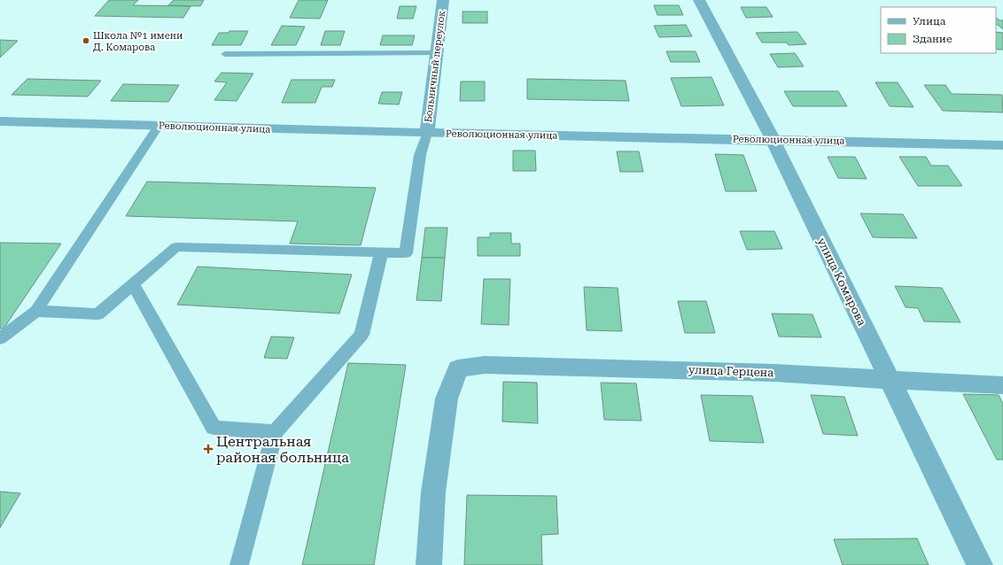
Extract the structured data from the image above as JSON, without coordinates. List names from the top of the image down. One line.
{"streets":{"street":["Больничный переулок","Революционная улица","улица Комарова","улица Герцена"]},"crossings":[["Больничный переулок","Революционная улица"],["Революционная улица","улица Комарова"],["улица Комарова","улица Герцена"]],"places":{"other":["Школа №1 имени Д. Комарова"],"health":["Центральная районая больница"]},"legend":["Улица","Здание"]}
